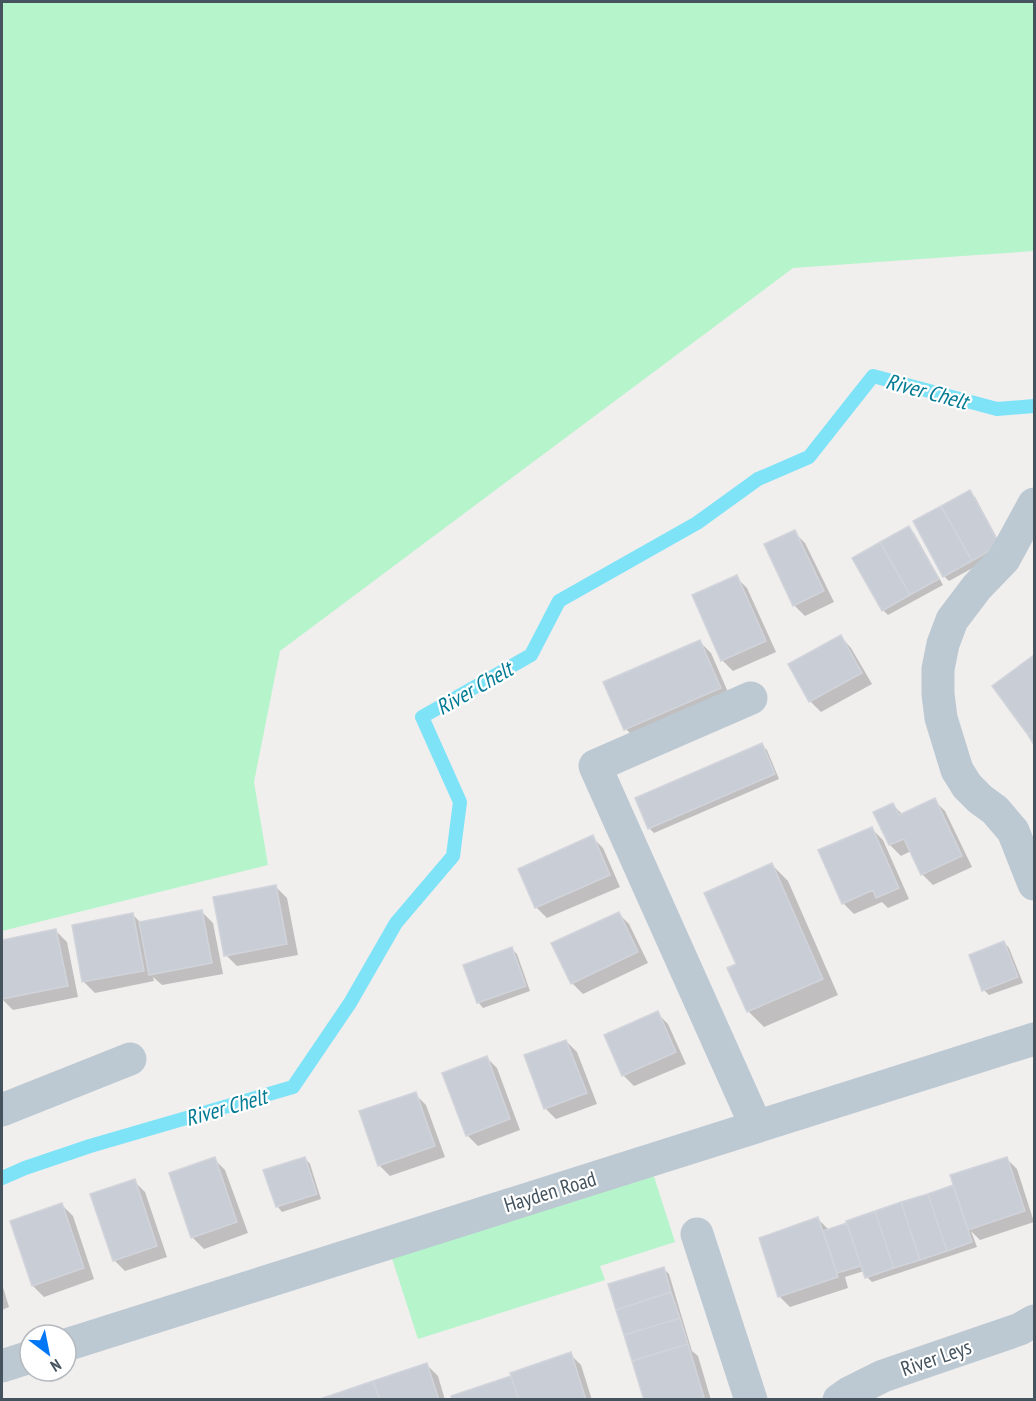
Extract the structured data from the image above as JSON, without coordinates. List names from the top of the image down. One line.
{"streets":{"street":["Hayden Road","River Leys"]},"water":["River Chelt"],"north":"bottom right"}
